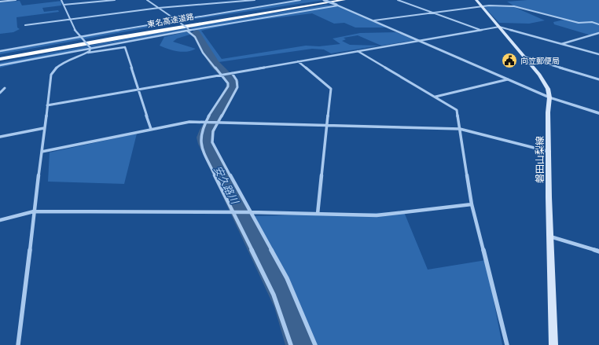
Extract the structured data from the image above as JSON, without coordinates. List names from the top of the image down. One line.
{"streets":{"highway":["東名高速道路"],"main road":["磐田山梨線"]},"water":["安久路川"],"places":{"public building":["向笠郵便局"]}}
